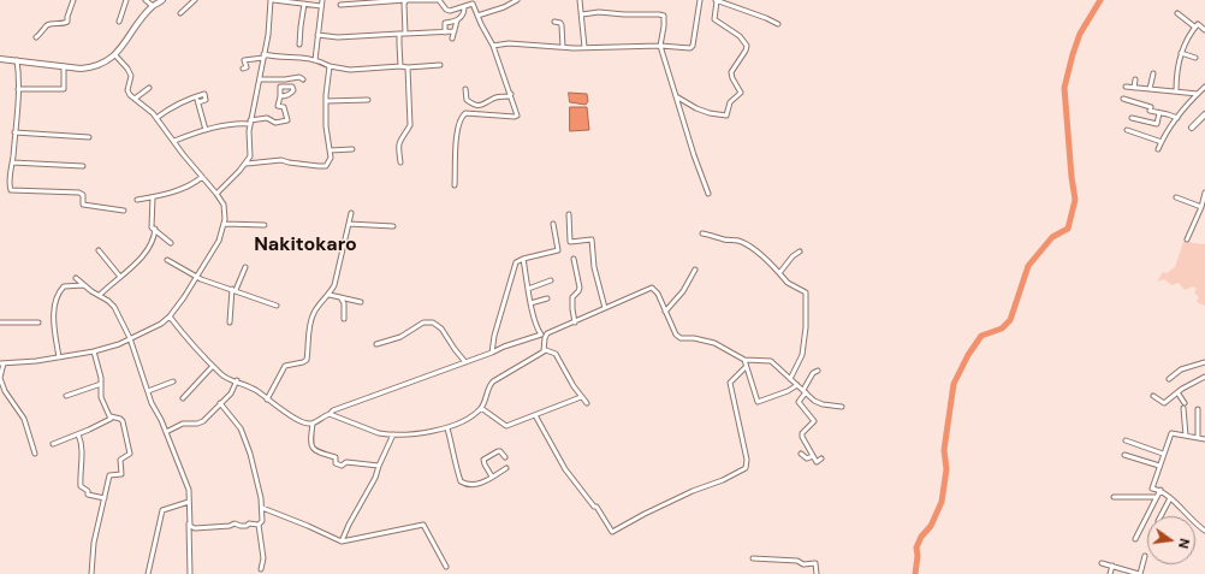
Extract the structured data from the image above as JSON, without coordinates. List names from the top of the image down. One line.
{"districts":["Nakitokaro"],"north":"right"}
